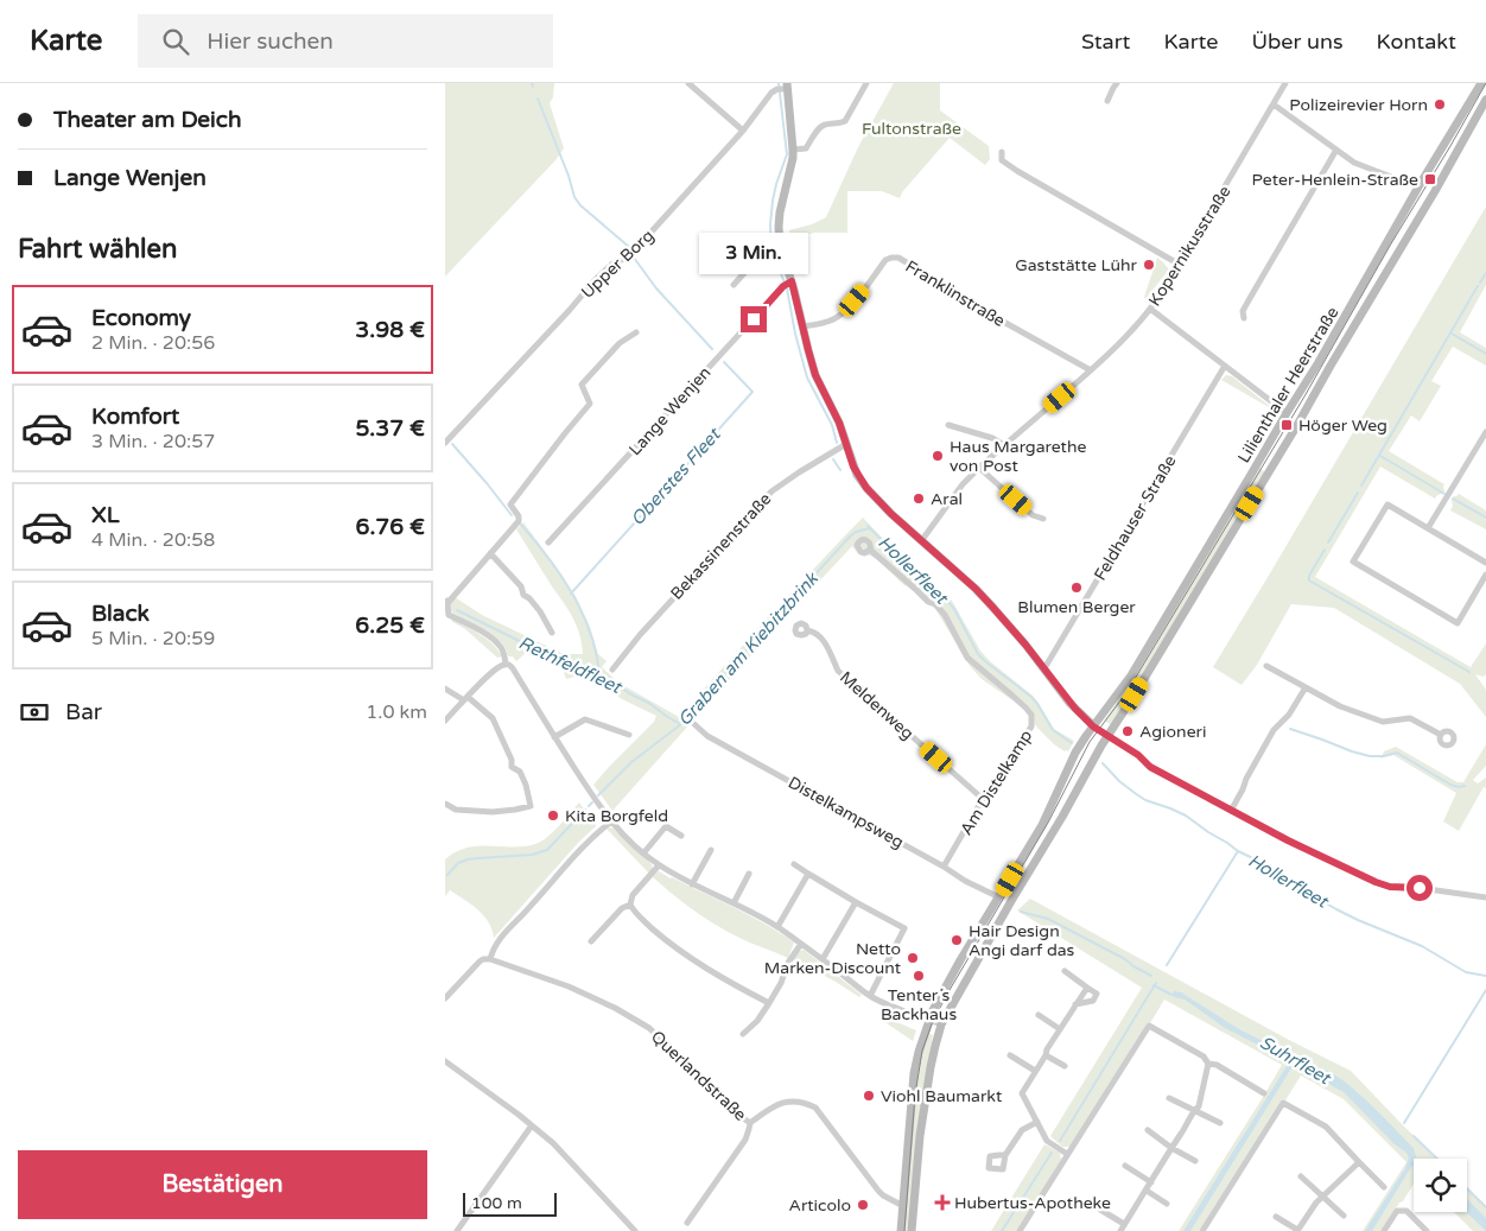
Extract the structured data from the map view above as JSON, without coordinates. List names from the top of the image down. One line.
{"streets":{"main road":["Lilienthaler Heerstraße"],"street":["Kopernikusstraße","Upper Borg","Franklinstraße","Lange Wenjen","Feldhauser Straße","Bekassinenstraße","Meldenweg","Am Distelkamp","Distelkampsweg","Querlandstraße"]},"crossings":[["Kopernikusstraße","Franklinstraße"],["Lilienthaler Heerstraße","Distelkampsweg"],["Lilienthaler Heerstraße","Querlandstraße"],["Meldenweg","Am Distelkamp"],["Am Distelkamp","Distelkampsweg"]],"water":["Oberstes Fleet","Hollerfleet","Graben am Kiebitzbrink","Rethfeldfleet","Suhrfleet"],"parks":["Fultonstraße"],"places":{"other":["Polizeirevier Horn","Gaststätte Lühr","Haus Margarethe von Post","Aral","Blumen Berger","Agioneri","Kita Borgfeld","Hair Design Angi darf das","Netto Marken-Discount","Tenter´s Backhaus","Viohl Baumarkt","Articolo"],"transit":["Peter-Henlein-Straße","Höger Weg"],"health":["Hubertus-Apotheke"]},"scale_bar":"100 m","page":{"header":"Karte","search":"Hier suchen","nav":["Start","Karte","Über uns","Kontakt"],"banner":["Theater am Deich","Lange Wenjen"],"heading":"Fahrt wählen","bubble":"3 Min.","list":[{"name":"Economy","note":"2 Min. · 20:56","value":"3.98 €"},{"name":"Komfort","note":"3 Min. · 20:57","value":"5.37 €"},{"name":"XL","note":"4 Min. · 20:58","value":"6.76 €"},{"name":"Black","note":"5 Min. · 20:59","value":"6.25 €"}],"pay":["Bar","1.0 km"],"buttons":"Bestätigen","scale":"100 m"}}
